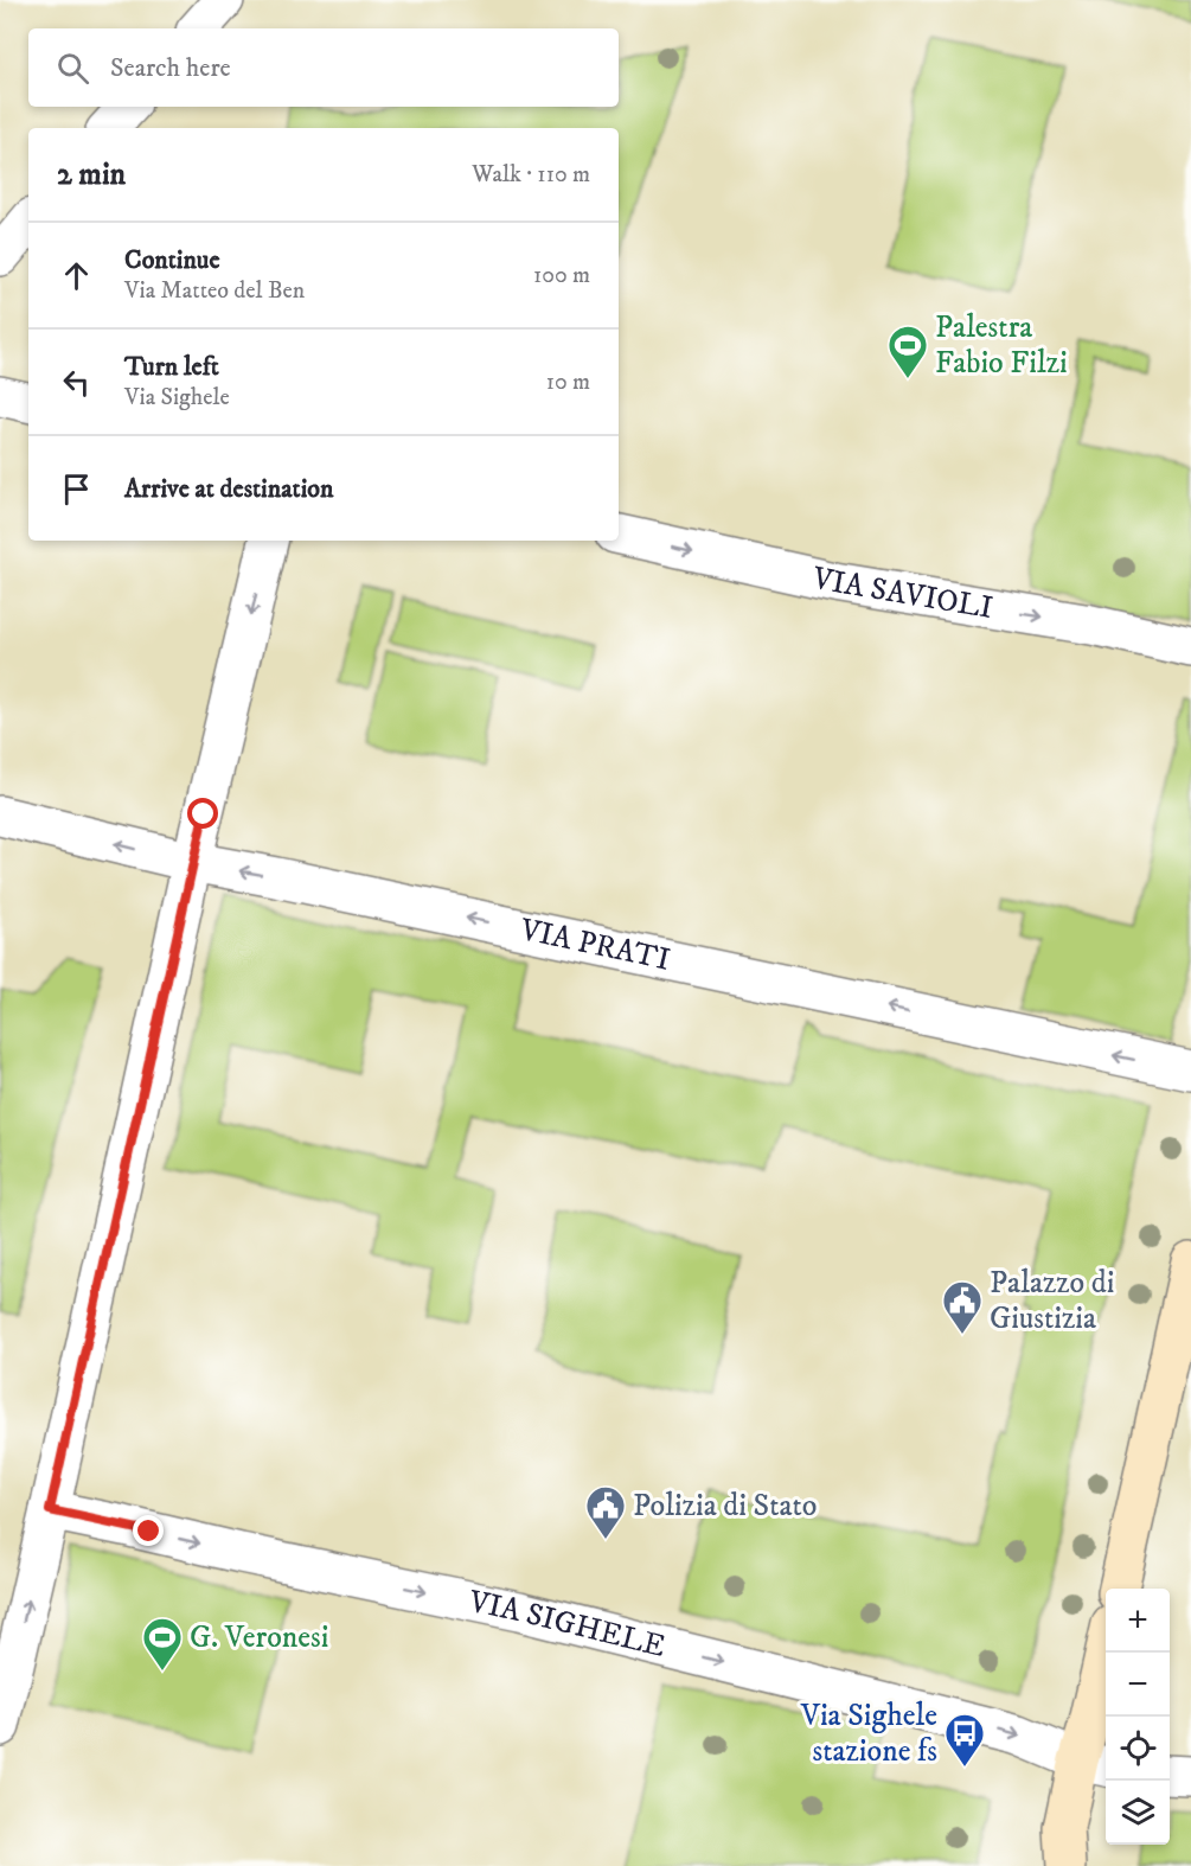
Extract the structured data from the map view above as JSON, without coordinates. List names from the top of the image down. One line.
{"streets":{"street":["VIA SAVIOLI","VIA PRATI","VIA SIGHELE"]},"one_way":["VIA SAVIOLI","VIA PRATI","VIA SIGHELE"],"places":{"sports":["Palestra Fabio Filzi","G. Veronesi"],"public building":["Palazzo di Giustizia","Polizia di Stato"],"bus stop":["Via Sighele stazione fs"]},"page":{"search":"Search here","heading":["2 min","Walk · 110 m"],"list":[["Continue","Via Matteo del Ben","100 m"],["Turn left","Via Sighele","10 m"],"Arrive at destination"],"map_buttons":["+","−"]}}
